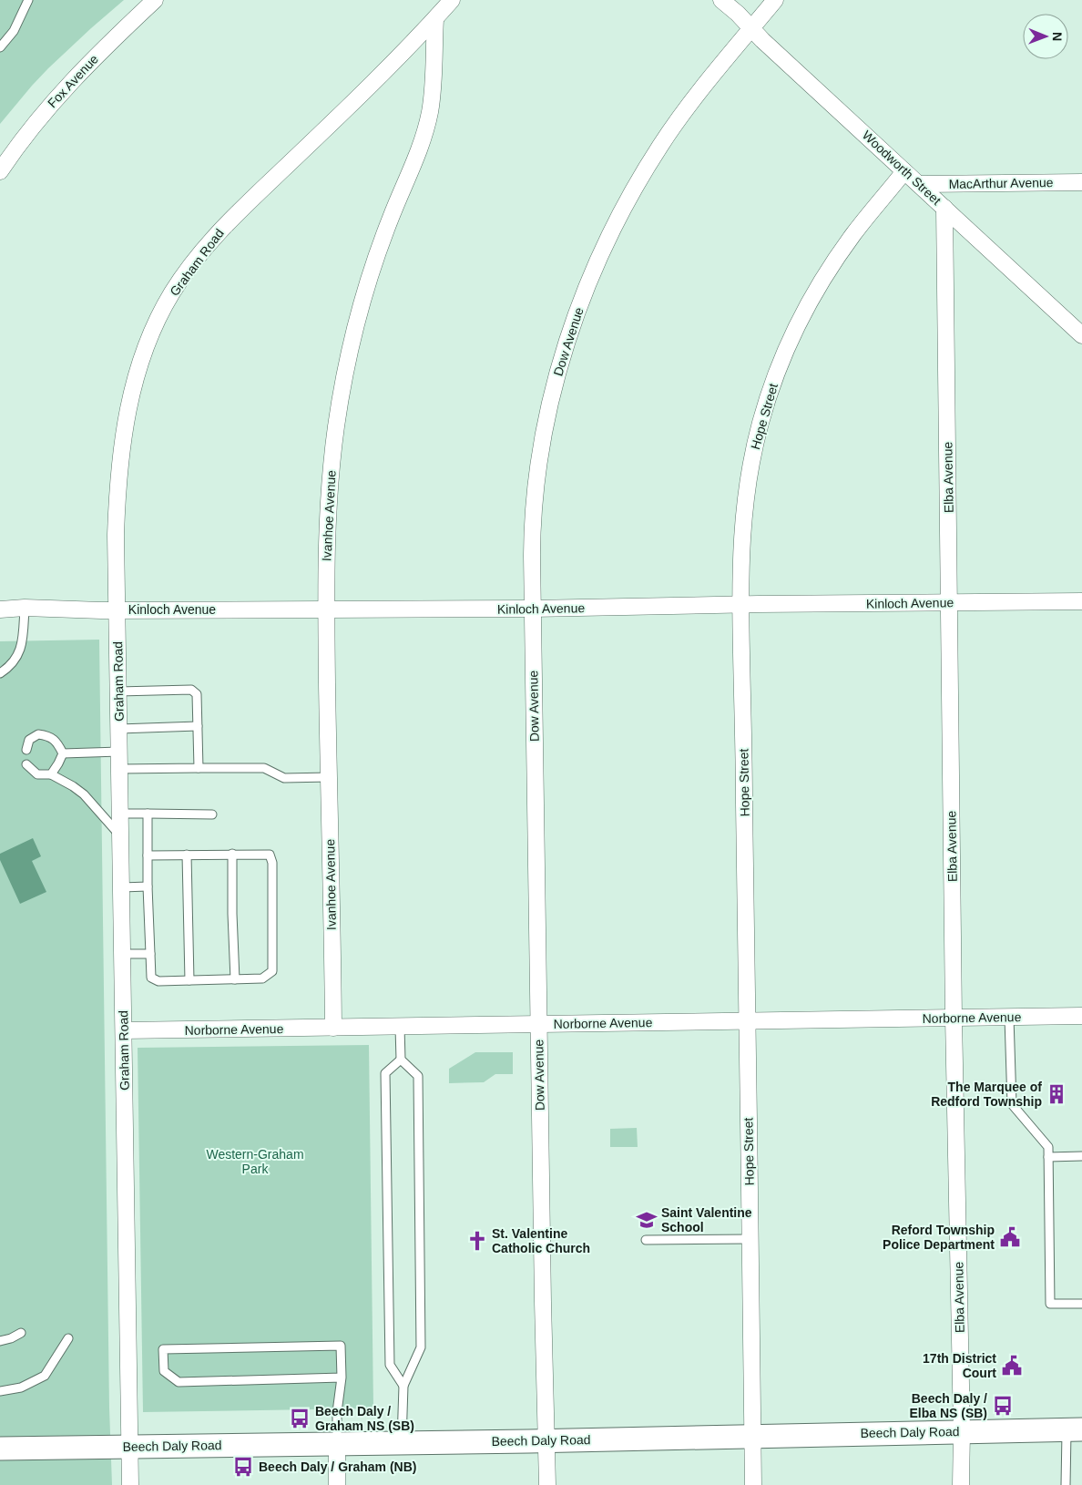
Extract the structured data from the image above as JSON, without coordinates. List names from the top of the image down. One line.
{"streets":{"main road":["Beech Daly Road"],"street":["Fox Avenue","Woodworth Street","MacArthur Avenue","Graham Road","Dow Avenue","Hope Street","Elba Avenue","Ivanhoe Avenue","Kinloch Avenue","Norborne Avenue"]},"crossings":[["Woodworth Street","MacArthur Avenue"],["Woodworth Street","Dow Avenue"],["Woodworth Street","Hope Street"],["Woodworth Street","Elba Avenue"],["Graham Road","Ivanhoe Avenue"],["Graham Road","Kinloch Avenue"],["Graham Road","Norborne Avenue"],["Graham Road","Beech Daly Road"],["Dow Avenue","Kinloch Avenue"],["Dow Avenue","Norborne Avenue"],["Dow Avenue","Beech Daly Road"],["Hope Street","Kinloch Avenue"],["Hope Street","Norborne Avenue"],["Hope Street","Beech Daly Road"],["Elba Avenue","Kinloch Avenue"],["Elba Avenue","Norborne Avenue"],["Elba Avenue","Beech Daly Road"],["Ivanhoe Avenue","Kinloch Avenue"],["Ivanhoe Avenue","Norborne Avenue"]],"parks":["Western-Graham Park"],"places":{"building":["The Marquee of Redford Township"],"school or university":["Saint Valentine School"],"public building":["Reford Township Police Department","17th District Court"],"church":["St. Valentine Catholic Church"],"bus stop":["Beech Daly / Elba NS (SB)","Beech Daly / Graham NS (SB)","Beech Daly / Graham (NB)"]},"north":"right"}
